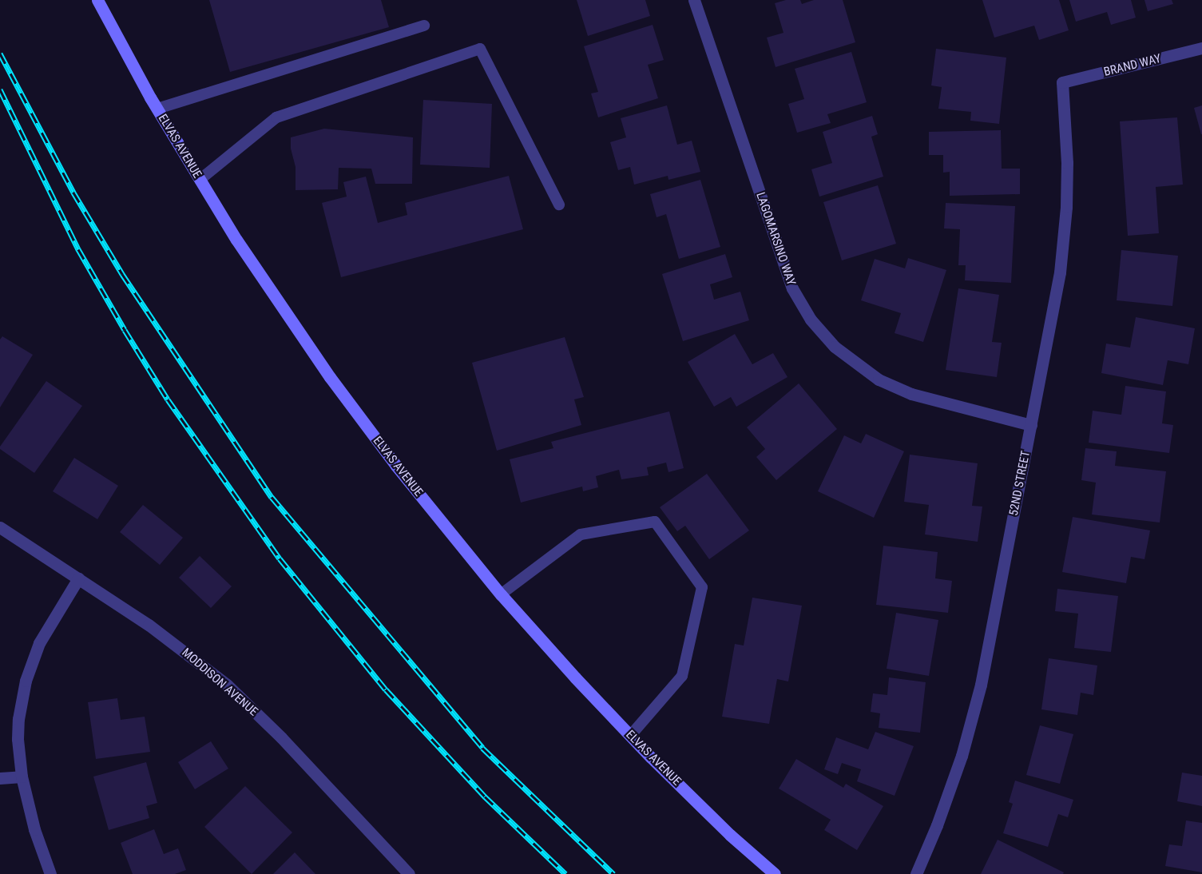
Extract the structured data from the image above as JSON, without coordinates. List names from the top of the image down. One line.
{"streets":{"street":["BRAND WAY","ELVAS AVENUE","LAGOMARSINO WAY","52ND STREET","MODDISON AVENUE"]},"crossings":[["BRAND WAY","52ND STREET"],["LAGOMARSINO WAY","52ND STREET"]]}
